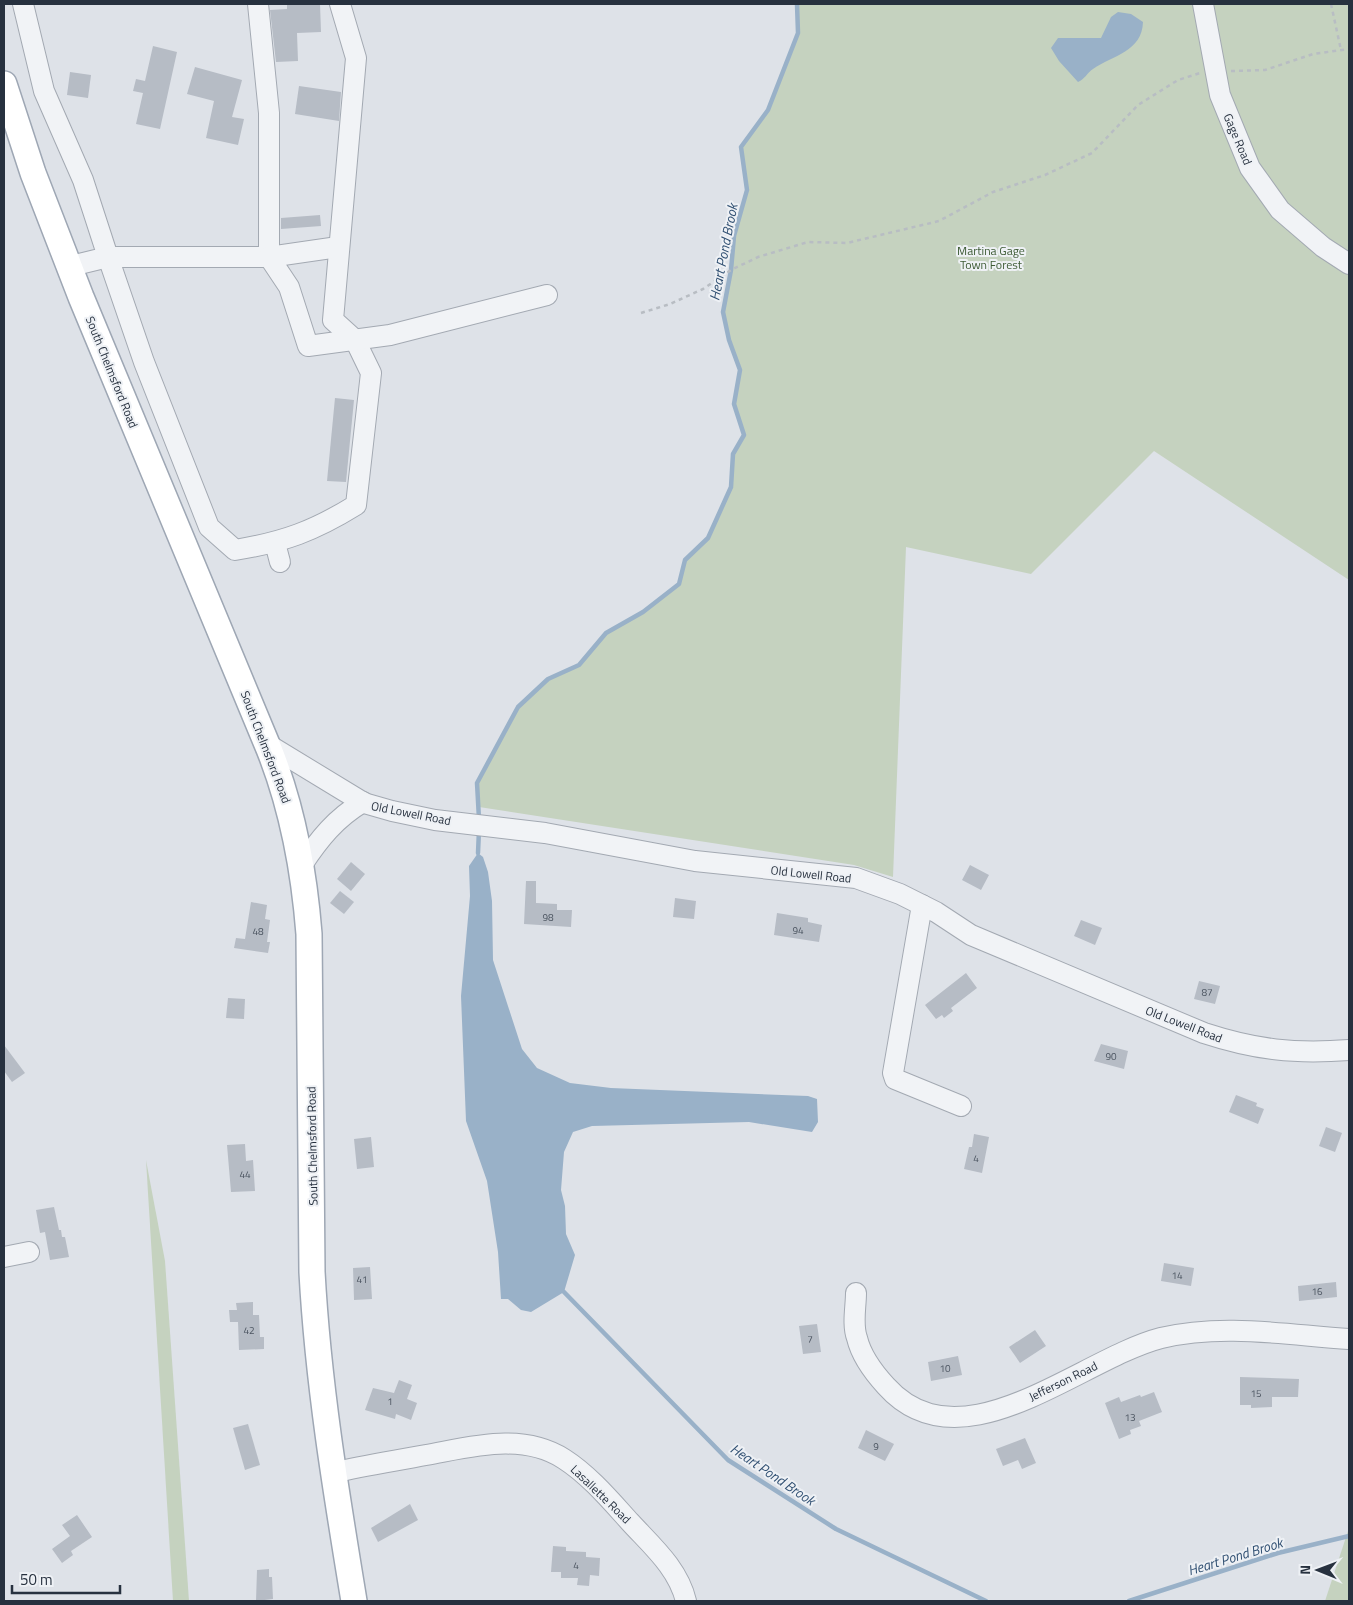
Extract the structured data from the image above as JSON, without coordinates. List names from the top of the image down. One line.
{"streets":{"main road":["South Chelmsford Road"],"street":["Gage Road","Old Lowell Road","Jefferson Road","Lasallette Road"]},"crossings":[["South Chelmsford Road","Old Lowell Road"],["South Chelmsford Road","Lasallette Road"]],"water":["Heart Pond Brook"],"parks":["Martina Gage Town Forest"],"house_numbers":["98","94","48","87","90","4","44","14","41","16","42","7","10","15","1","13","9","4"],"scale_bar":"50 m","north":"left"}
